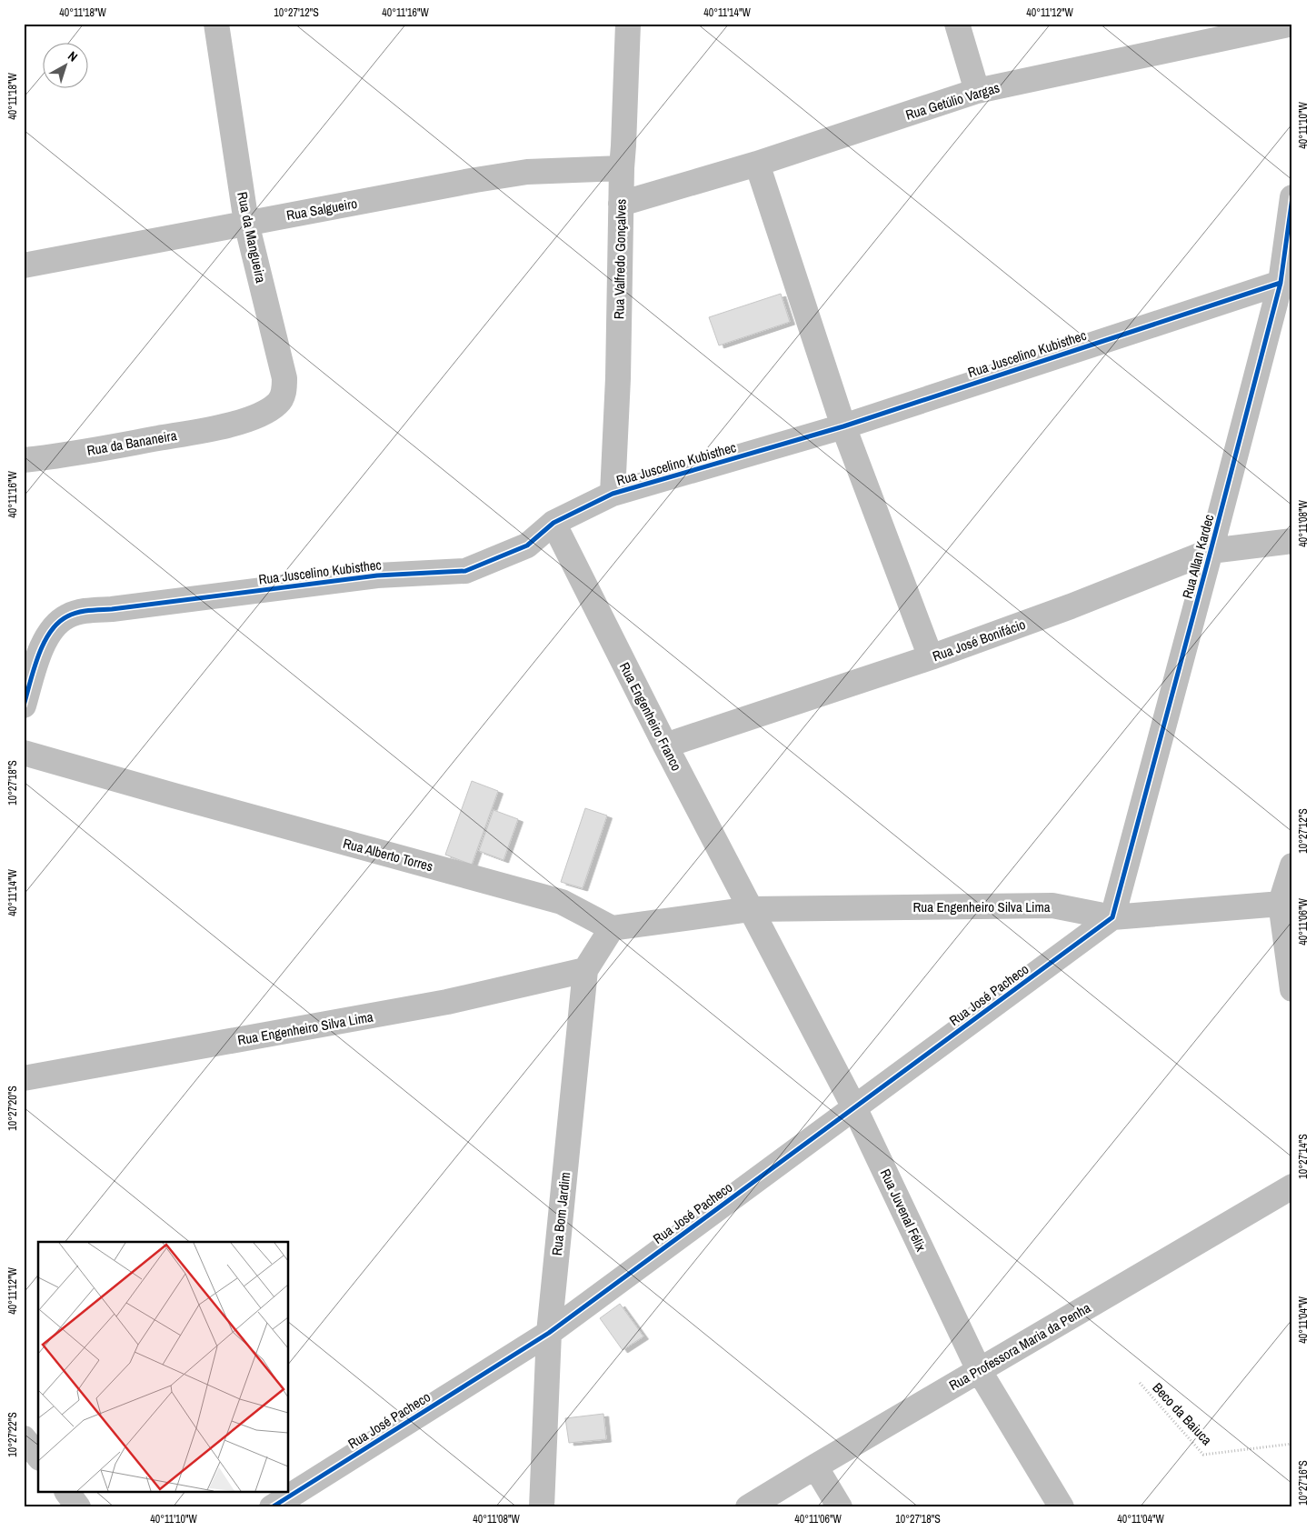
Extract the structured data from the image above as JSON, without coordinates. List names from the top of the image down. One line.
{"streets":{"street":["Rua Getúlio Vargas","Rua Salgueiro","Rua da Mangueira","Rua Valfredo Gonçalves","Rua Juscelino Kubisthec","Rua da Bananeira","Rua Allan Kardec","Rua José Bonifácio","Rua Engenheiro Franco","Rua Alberto Torres","Rua Engenheiro Silva Lima","Rua José Pacheco","Rua Juvenal Félix","Rua Bom Jardim","Rua Professora Maria da Penha"],"path":["Beco da Baiuca"]},"crossings":[["Rua Getúlio Vargas","Rua Valfredo Gonçalves"],["Rua Salgueiro","Rua da Mangueira"],["Rua Salgueiro","Rua Valfredo Gonçalves"],["Rua da Mangueira","Rua da Bananeira"],["Rua Valfredo Gonçalves","Rua Juscelino Kubisthec"],["Rua Juscelino Kubisthec","Rua Allan Kardec"],["Rua Juscelino Kubisthec","Rua Engenheiro Franco"],["Rua Allan Kardec","Rua José Bonifácio"],["Rua Allan Kardec","Rua Engenheiro Silva Lima"],["Rua Allan Kardec","Rua José Pacheco"],["Rua José Bonifácio","Rua Engenheiro Franco"],["Rua Engenheiro Franco","Rua Engenheiro Silva Lima"],["Rua Engenheiro Franco","Rua Juvenal Félix"],["Rua Alberto Torres","Rua Bom Jardim"],["Rua Engenheiro Silva Lima","Rua José Pacheco"],["Rua Engenheiro Silva Lima","Rua Juvenal Félix"],["Rua Engenheiro Silva Lima","Rua Bom Jardim"],["Rua José Pacheco","Rua Juvenal Félix"],["Rua José Pacheco","Rua Bom Jardim"],["Rua Juvenal Félix","Rua Professora Maria da Penha"]],"north":"top right","coordinates":["40°11'18\"W","10°27'12\"S","40°11'16\"W","40°11'14\"W","40°11'12\"W","40°11'10\"W","40°11'08\"W","10°27'18\"S","40°11'06\"W","10°27'20\"S","10°27'14\"S","40°11'04\"W","10°27'22\"S","10°27'16\"S"]}
